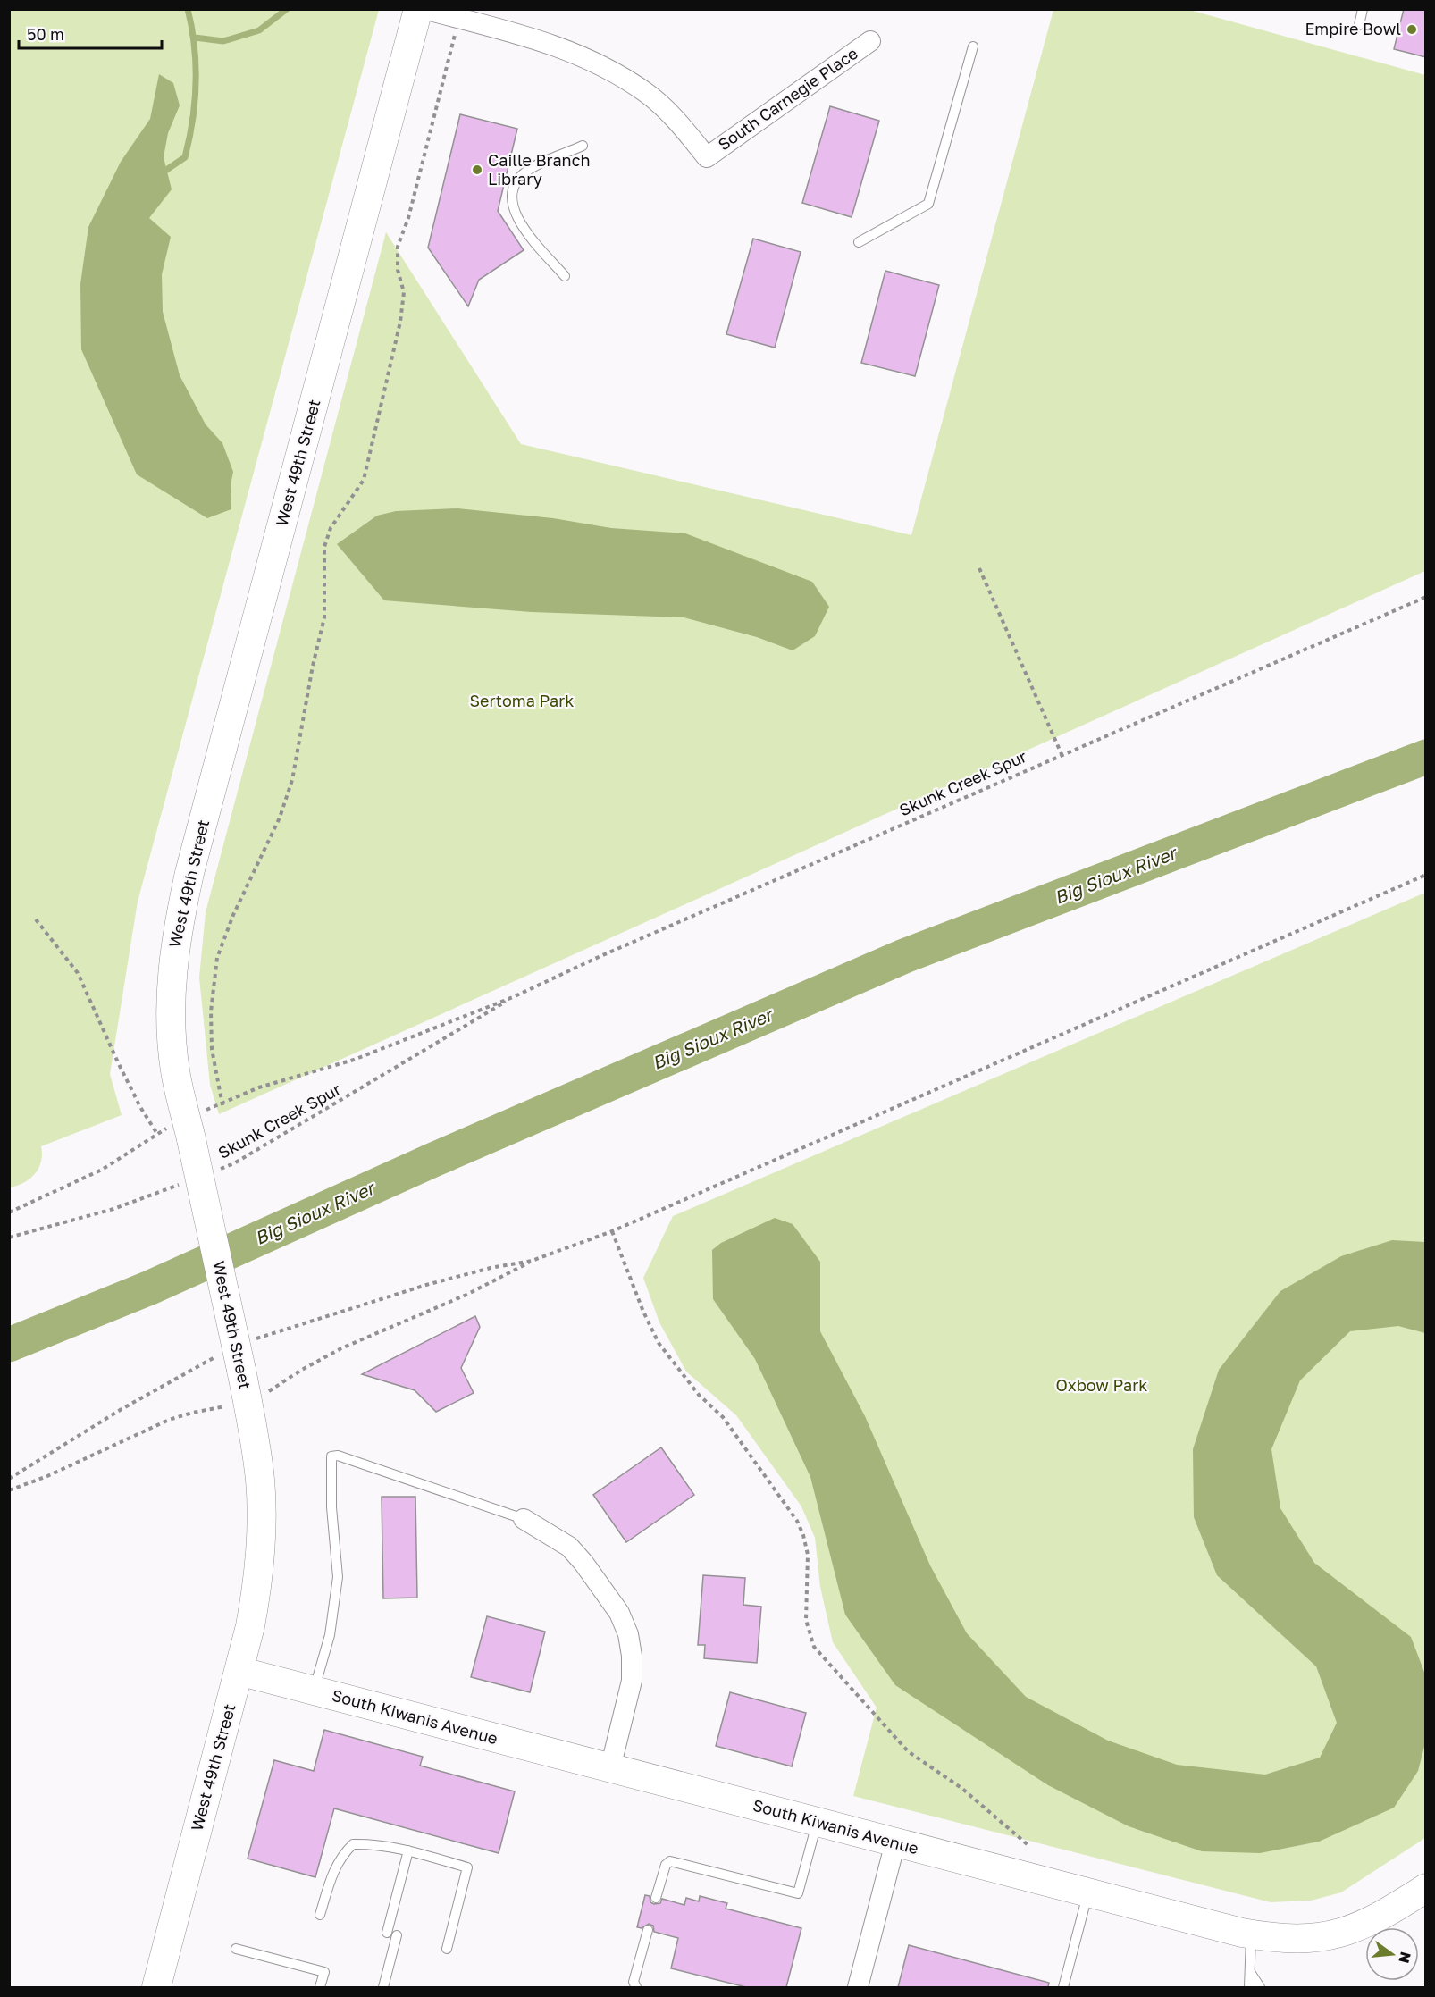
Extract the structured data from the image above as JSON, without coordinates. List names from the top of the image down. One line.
{"streets":{"main road":["West 49th Street","South Kiwanis Avenue"],"street":["South Carnegie Place"],"path":["Skunk Creek Spur"]},"crossings":[["West 49th Street","Skunk Creek Spur"],["West 49th Street","South Kiwanis Avenue"]],"water":["Big Sioux River"],"parks":["Sertoma Park","Oxbow Park"],"places":["Empire Bowl","Caille Branch Library"],"scale_bar":"50 m","north":"right"}
